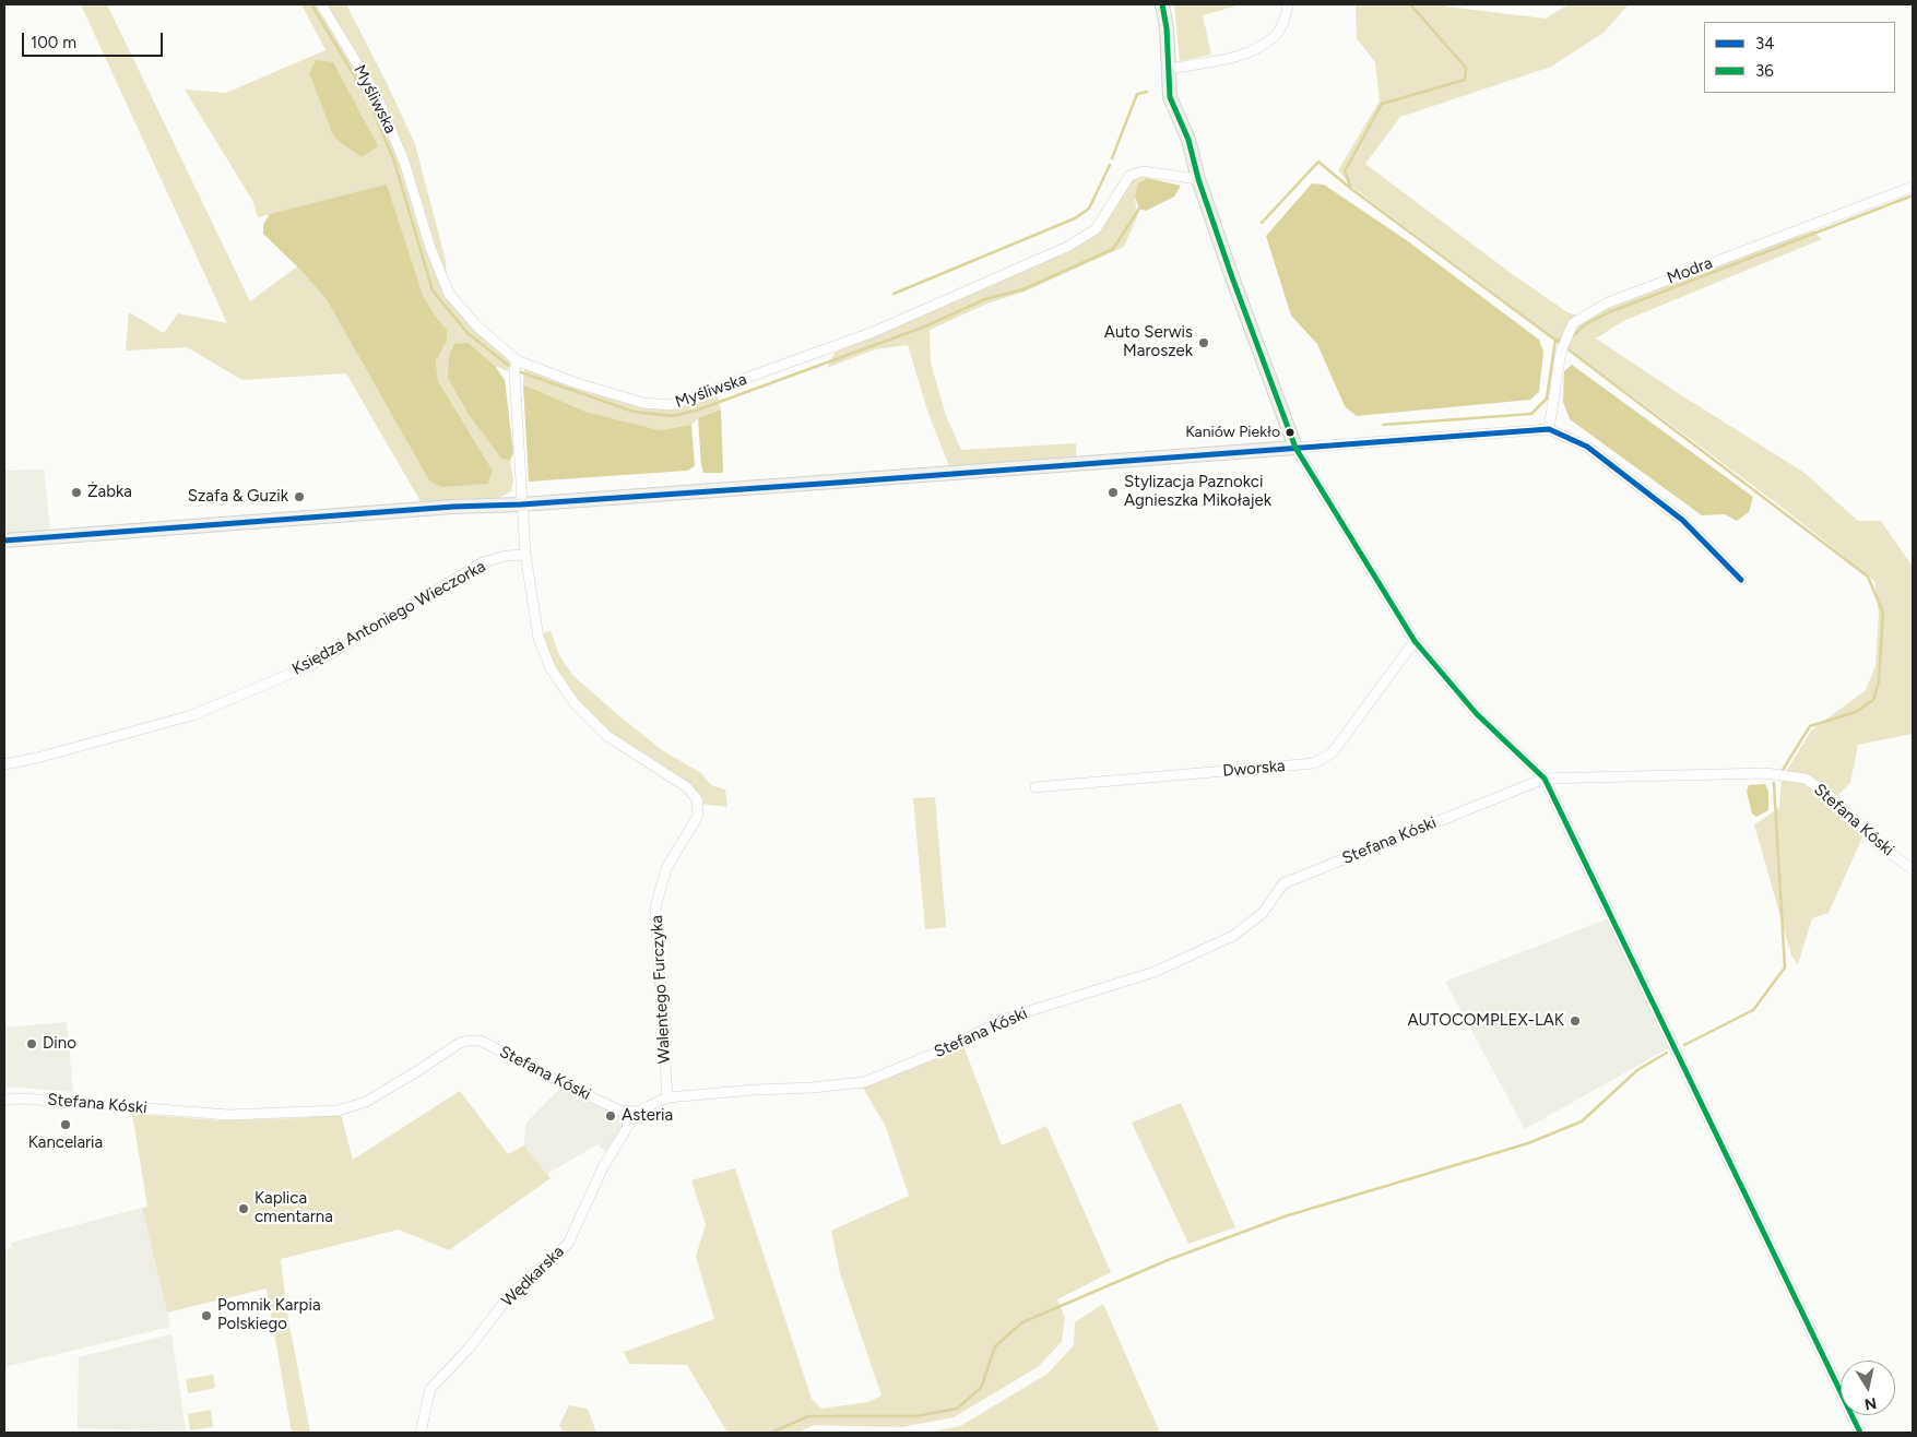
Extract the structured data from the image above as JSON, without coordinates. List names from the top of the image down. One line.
{"streets":{"street":["Myśliwska","Modra","Księdza Antoniego Wieczorka","Dworska","Stefana Kóski","Walentego Furczyka","Wędkarska"]},"crossings":[["Myśliwska","Walentego Furczyka"],["Księdza Antoniego Wieczorka","Walentego Furczyka"],["Stefana Kóski","Walentego Furczyka"],["Stefana Kóski","Wędkarska"]],"places":["Auto Serwis Maroszek","Kaniów Piekło","Żabka","Stylizacja Paznokci Agnieszka Mikołajek","Szafa & Guzik","AUTOCOMPLEX-LAK","Dino","Asteria","Kancelaria","Kaplica cmentarna","Pomnik Karpia Polskiego"],"lines":["transit line 36","transit line 34"],"legend":["34","36"],"scale_bar":"100 m","north":"bottom"}
